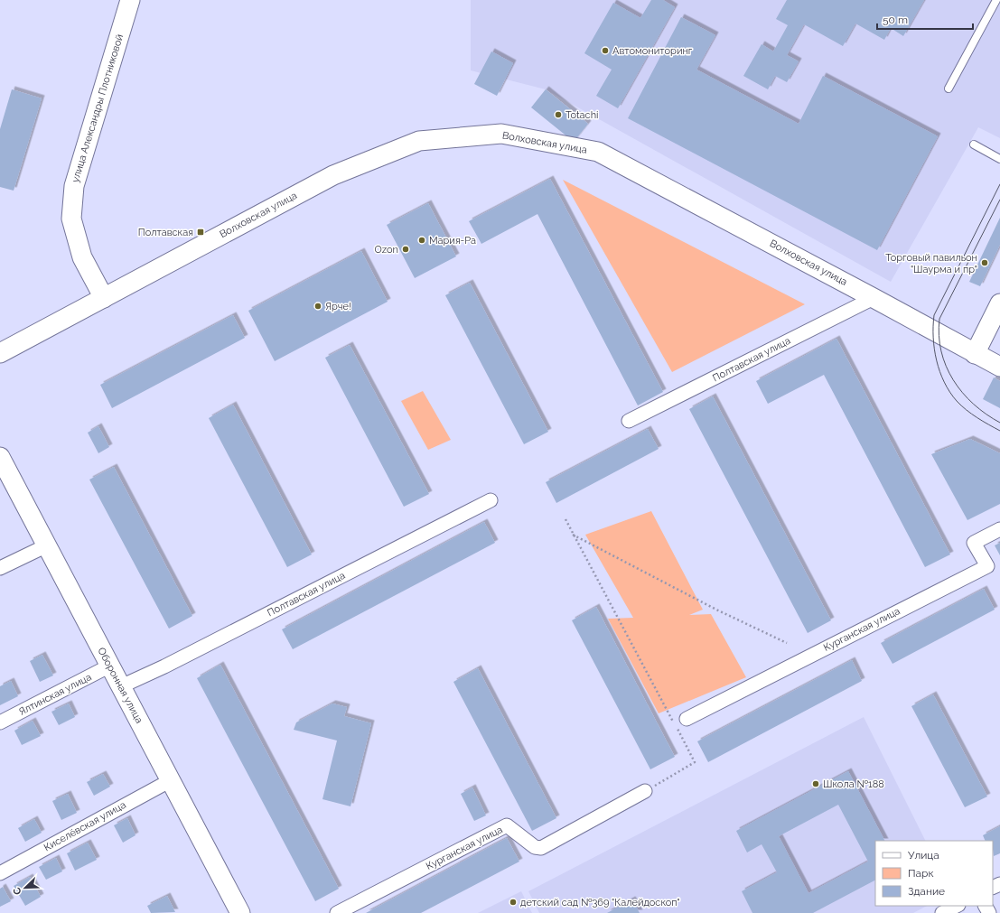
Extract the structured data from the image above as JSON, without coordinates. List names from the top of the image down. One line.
{"streets":{"main road":["улица Александры Плотниковой","Волховская улица","Оборонная улица"],"street":["Полтавская улица","Курганская улица","Ялтинская улица","Киселёвская улица"]},"crossings":[["улица Александры Плотниковой","Волховская улица"],["Волховская улица","Полтавская улица"],["Полтавская улица","Оборонная улица"],["Оборонная улица","Ялтинская улица"],["Оборонная улица","Киселёвская улица"]],"places":{"other":["Автомониторинг","Totachi","Мария-Ра","Ozon","Торговый павильон \"Шаурма и пр\"","Ярче!","Школа №188","детский сад №369 \"Калейдоскоп\""],"transit":["Полтавская"]},"legend":["Улица","Парк","Здание"],"scale_bar":"50 m","north":"bottom left"}
